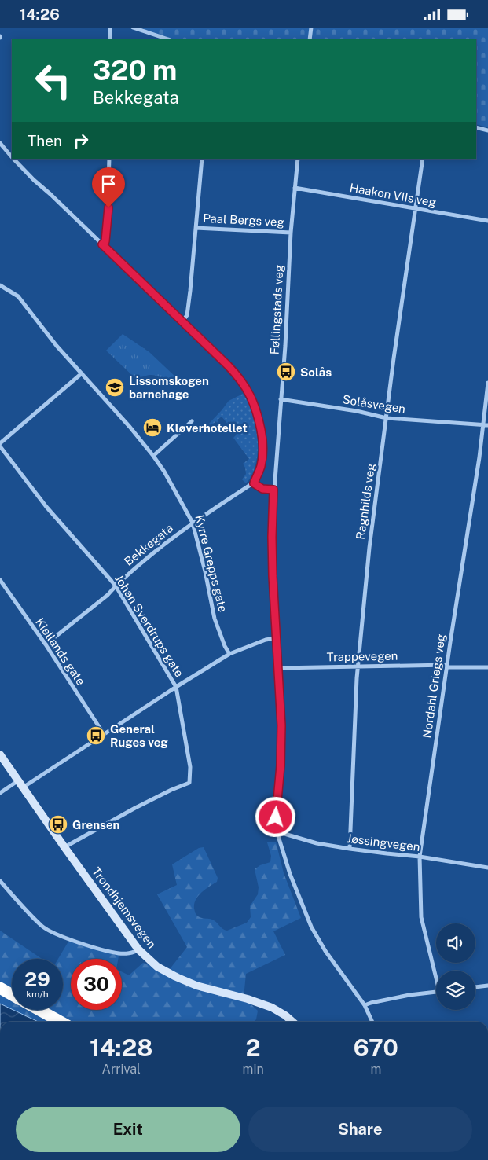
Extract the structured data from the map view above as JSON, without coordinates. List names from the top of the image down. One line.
{"streets":{"main road":["Trondhjemsvegen"],"street":["Haakon VIIs veg","Paal Bergs veg","Føllingstads veg","Solåsvegen","Ragnhilds veg","Bekkegata","Kyrre Grepps gate","Johan Sverdrups gate","Kiellands gate","Trappevegen","Nordahl Griegs veg","Jøssingvegen"]},"crossings":[["Haakon VIIs veg","Føllingstads veg"],["Haakon VIIs veg","Ragnhilds veg"],["Paal Bergs veg","Føllingstads veg"],["Føllingstads veg","Solåsvegen"],["Føllingstads veg","Trappevegen"],["Føllingstads veg","Jøssingvegen"],["Solåsvegen","Ragnhilds veg"],["Solåsvegen","Nordahl Griegs veg"],["Ragnhilds veg","Trappevegen"],["Ragnhilds veg","Jøssingvegen"],["Bekkegata","Kyrre Grepps gate"],["Bekkegata","Johan Sverdrups gate"],["Bekkegata","Kiellands gate"],["Johan Sverdrups gate","Trondhjemsvegen"],["Trappevegen","Nordahl Griegs veg"],["Nordahl Griegs veg","Jøssingvegen"]],"places":{"bus stop":["Solås","General Ruges veg","Grensen"],"school or university":["Lissomskogen barnehage"],"hotel":["Kløverhotellet"]},"page":{"status":"14:26","turn":["320 m","Bekkegata"],"then":"Then","speed":"29 km/h","limit":"30","eta":["14:28","Arrival","2","min","670","m"],"buttons":["Exit","Share"]}}
